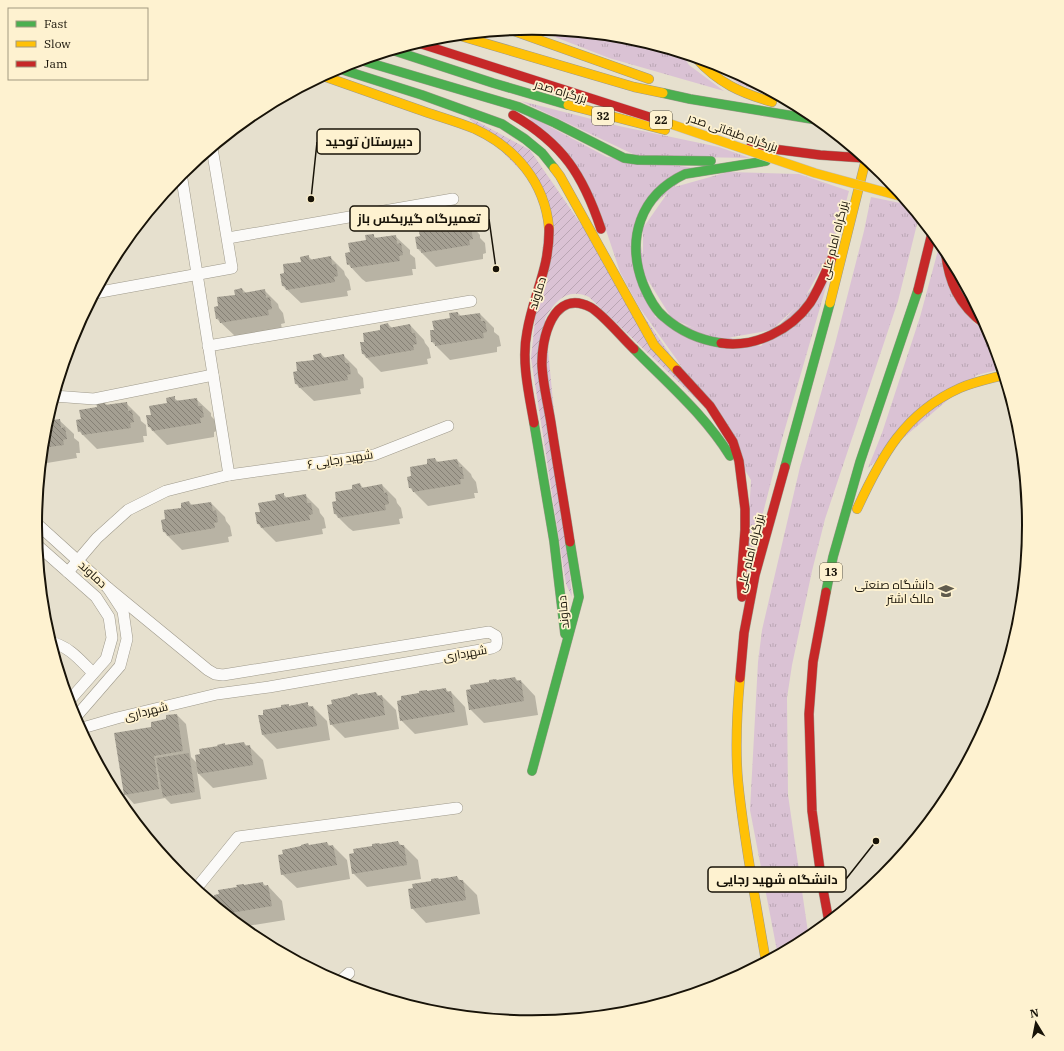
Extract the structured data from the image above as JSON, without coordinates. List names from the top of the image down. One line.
{"streets":{"main road":["بزرگراه صدر","32","22","بزرگراه طبقاتی صدر","بزرگراه امام علی","دماوند","13"],"street":["شهید رجایی ۶","شهرداری"]},"crossings":[["بزرگراه صدر","32"],["دماوند","شهید رجایی ۶"]],"places":{"other":["دبیرستان توحید","تعمیرگاه گیربکس باز","دانشگاه شهید رجایی"],"school or university":["دانشگاه صنعتی مالک اشتر"]},"legend":["Fast","Slow","Jam"],"north":"top"}
